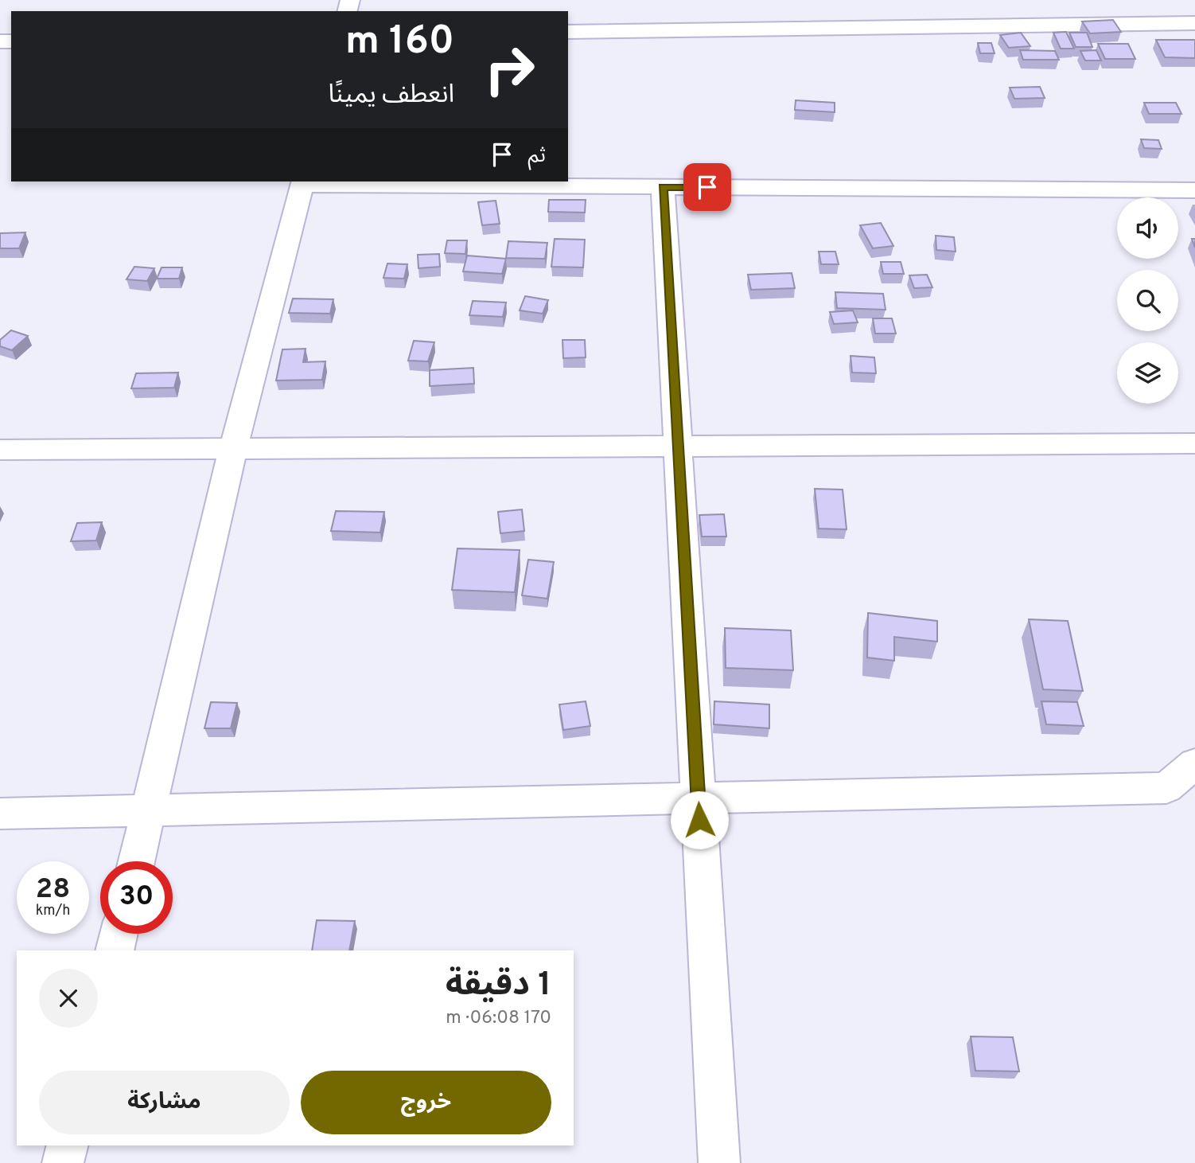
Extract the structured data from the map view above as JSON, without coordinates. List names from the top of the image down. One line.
{"page":{"turn":["160 m","انعطف يمينًا"],"then":"ثم","speed":"28 km/h","limit":"30","heading":["1 دقيقة","170 m · 06:08"],"buttons":["خروج","مشاركة"]}}
